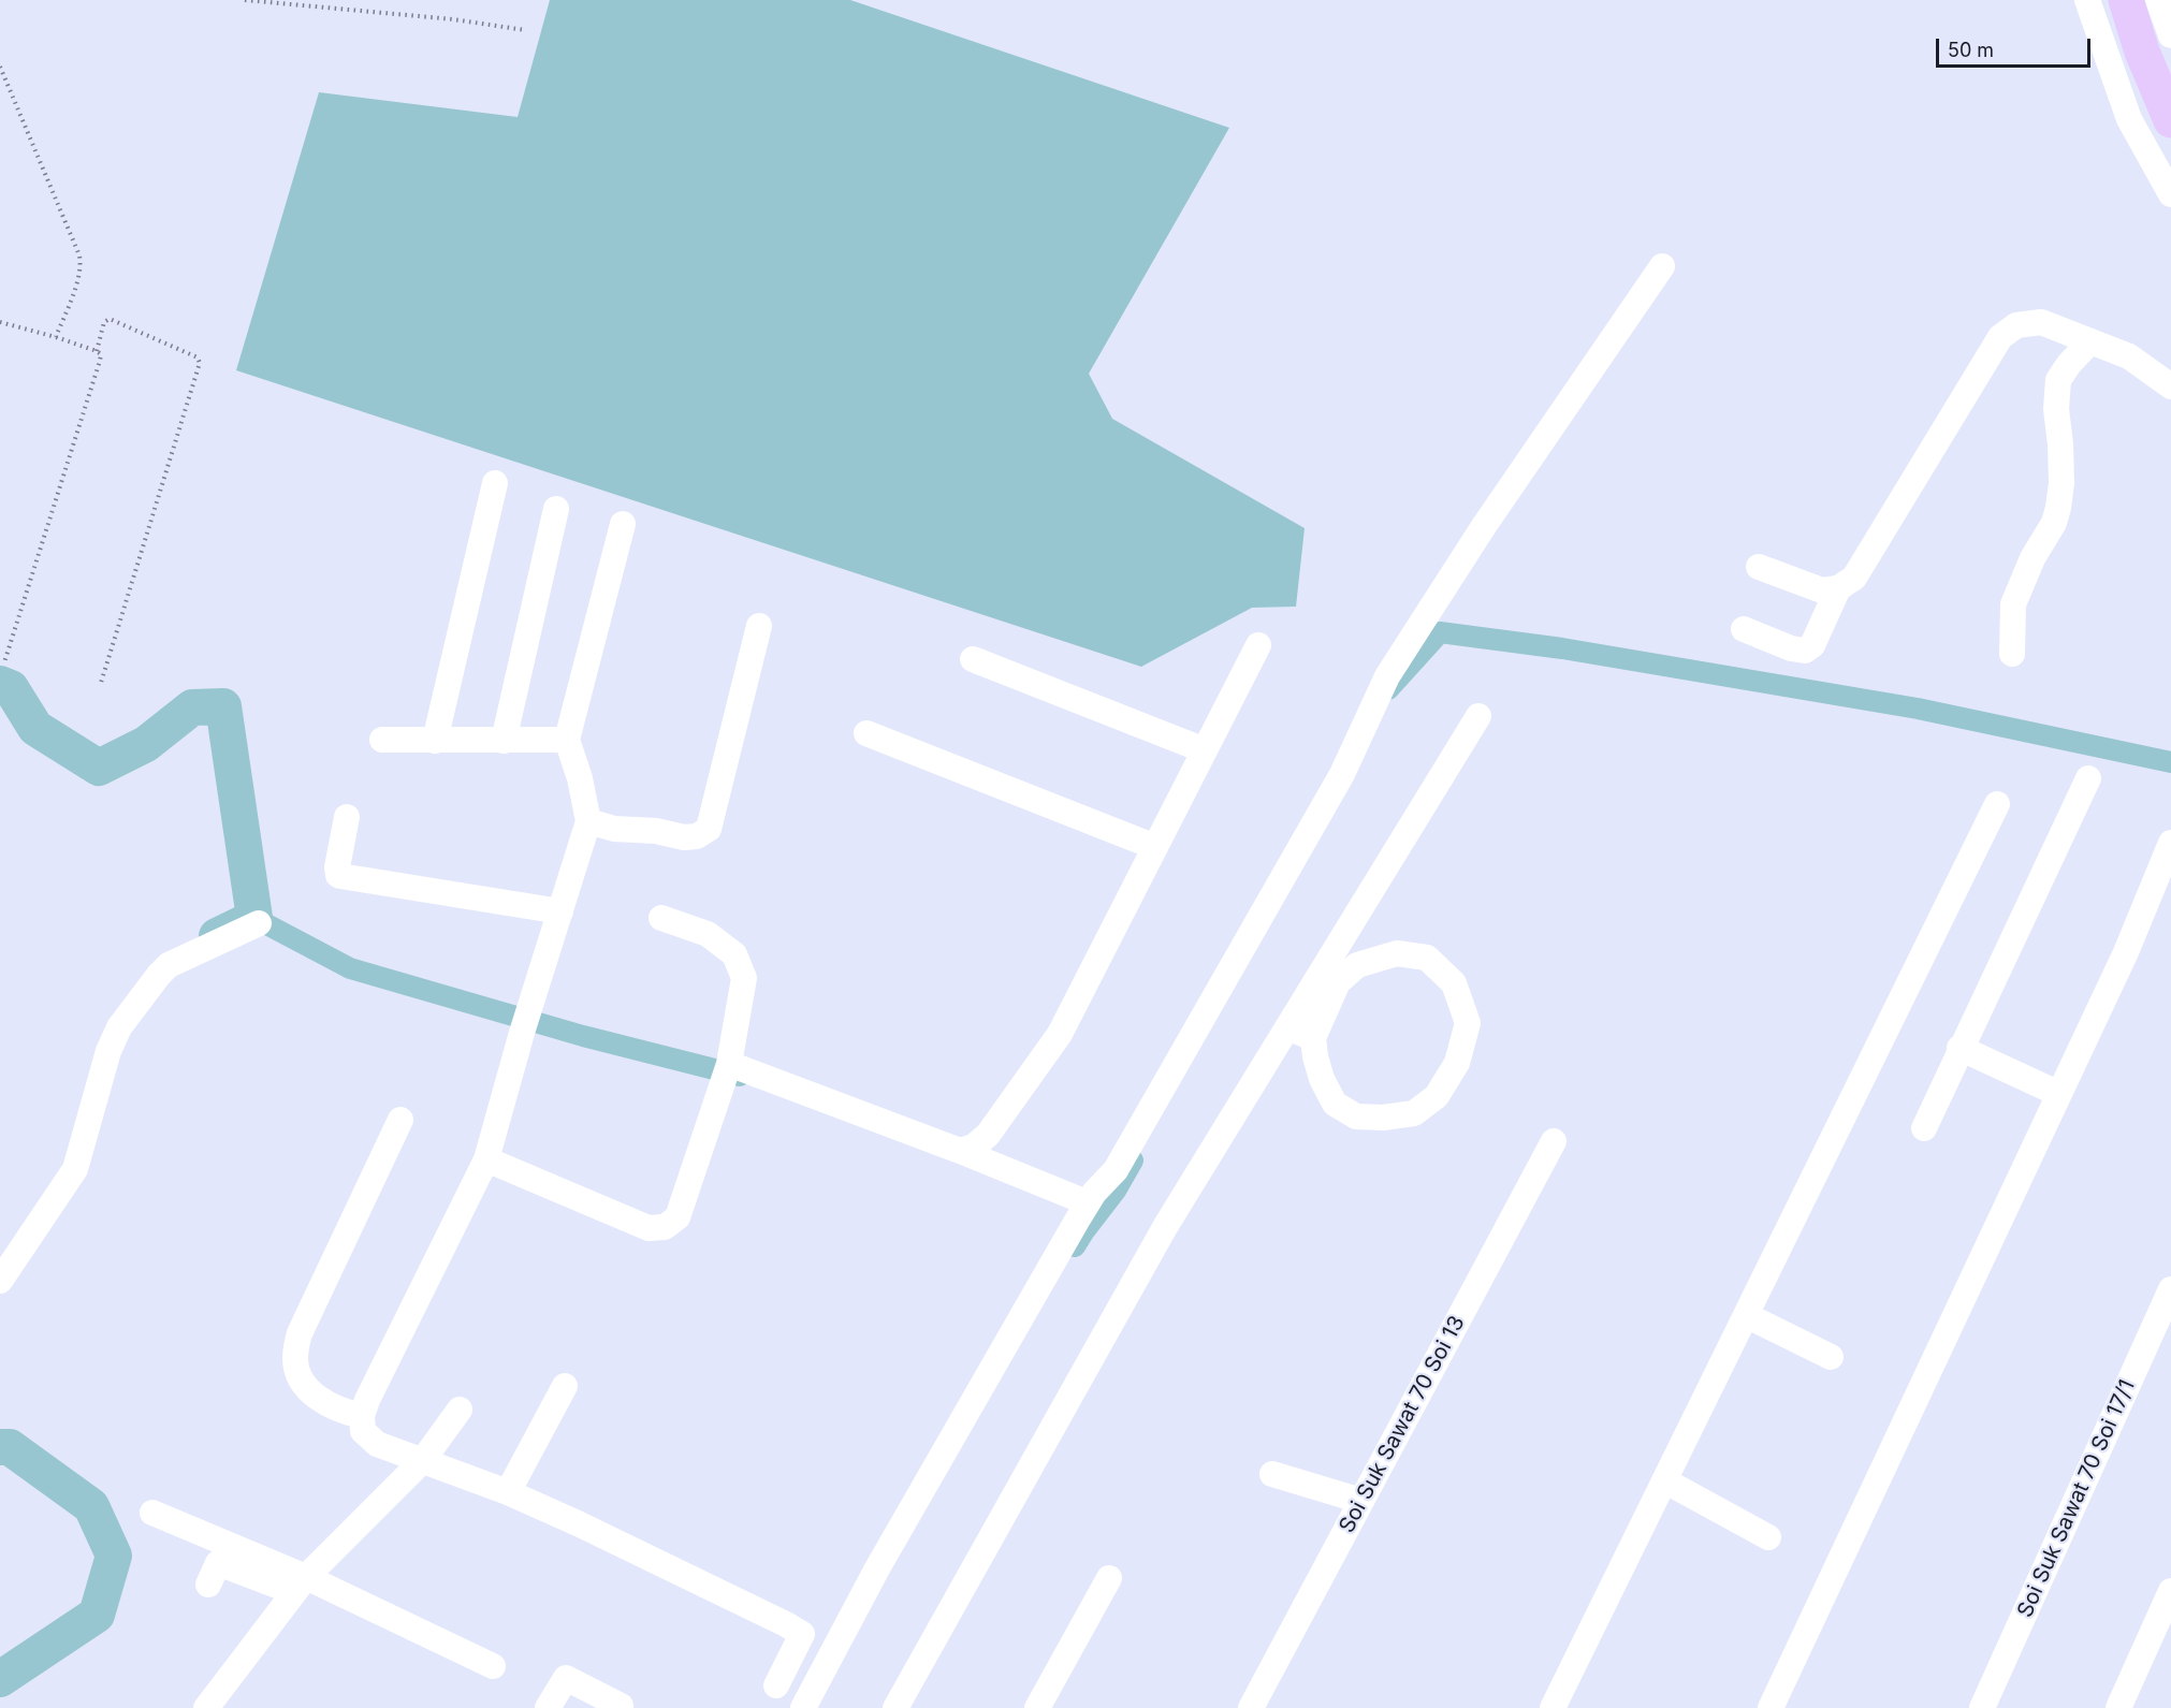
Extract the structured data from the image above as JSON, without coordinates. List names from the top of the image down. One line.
{"streets":{"street":["Soi Suk Sawat 70 Soi 13","Soi Suk Sawat 70 Soi 17/1"]},"scale_bar":"50 m"}
